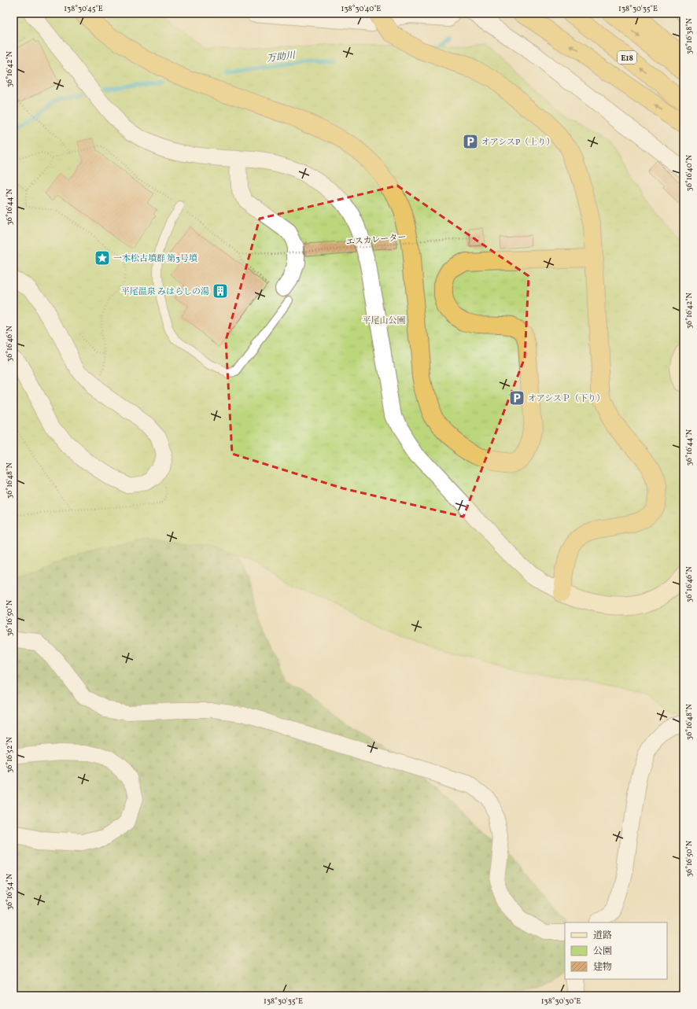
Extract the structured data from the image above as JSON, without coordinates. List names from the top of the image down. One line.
{"streets":{"highway":["E18"],"path":["エスカレーター"]},"water":["万助川"],"parks":["平尾山公園"],"places":{"parking":["オアシスP（上り）","オアシスＰ（下り）"],"place":["一本松古墳群 第3号墳"],"building":["平尾温泉 みはらしの湯"]},"legend":["道路","公園","建物"],"coordinates":["138°30'45\"E","138°30'40\"E","138°30'35\"E","36°16'38\"N","36°16'42\"N","36°16'40\"N","36°16'44\"N","36°16'46\"N","36°16'48\"N","36°16'50\"N","36°16'52\"N","36°16'54\"N","138°30'30\"E"]}
